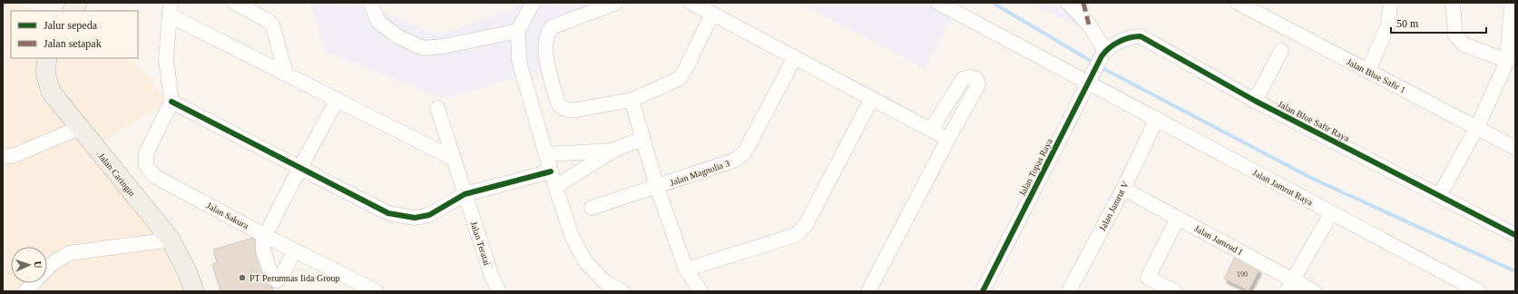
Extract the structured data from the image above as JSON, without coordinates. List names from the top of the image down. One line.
{"streets":{"main road":["Jalan Caringin"],"street":["Jalan Blue Safir 1","Jalan Blue Safir Raya","Jalan Topas Raya","Jalan Magnolia 3","Jalan Jamrut Raya","Jalan Jamrut V","Jalan Sakura","Jalan Jamrud I","Jalan Teratai"]},"crossings":[["Jalan Blue Safir Raya","Jalan Topas Raya"],["Jalan Topas Raya","Jalan Jamrut Raya"],["Jalan Jamrut Raya","Jalan Jamrut V"],["Jalan Jamrut V","Jalan Jamrud I"]],"places":["PT Perumnas Iida Group"],"house_numbers":["190"],"legend":["Jalur sepeda","Jalan setapak"],"scale_bar":"50 m","north":"right"}
